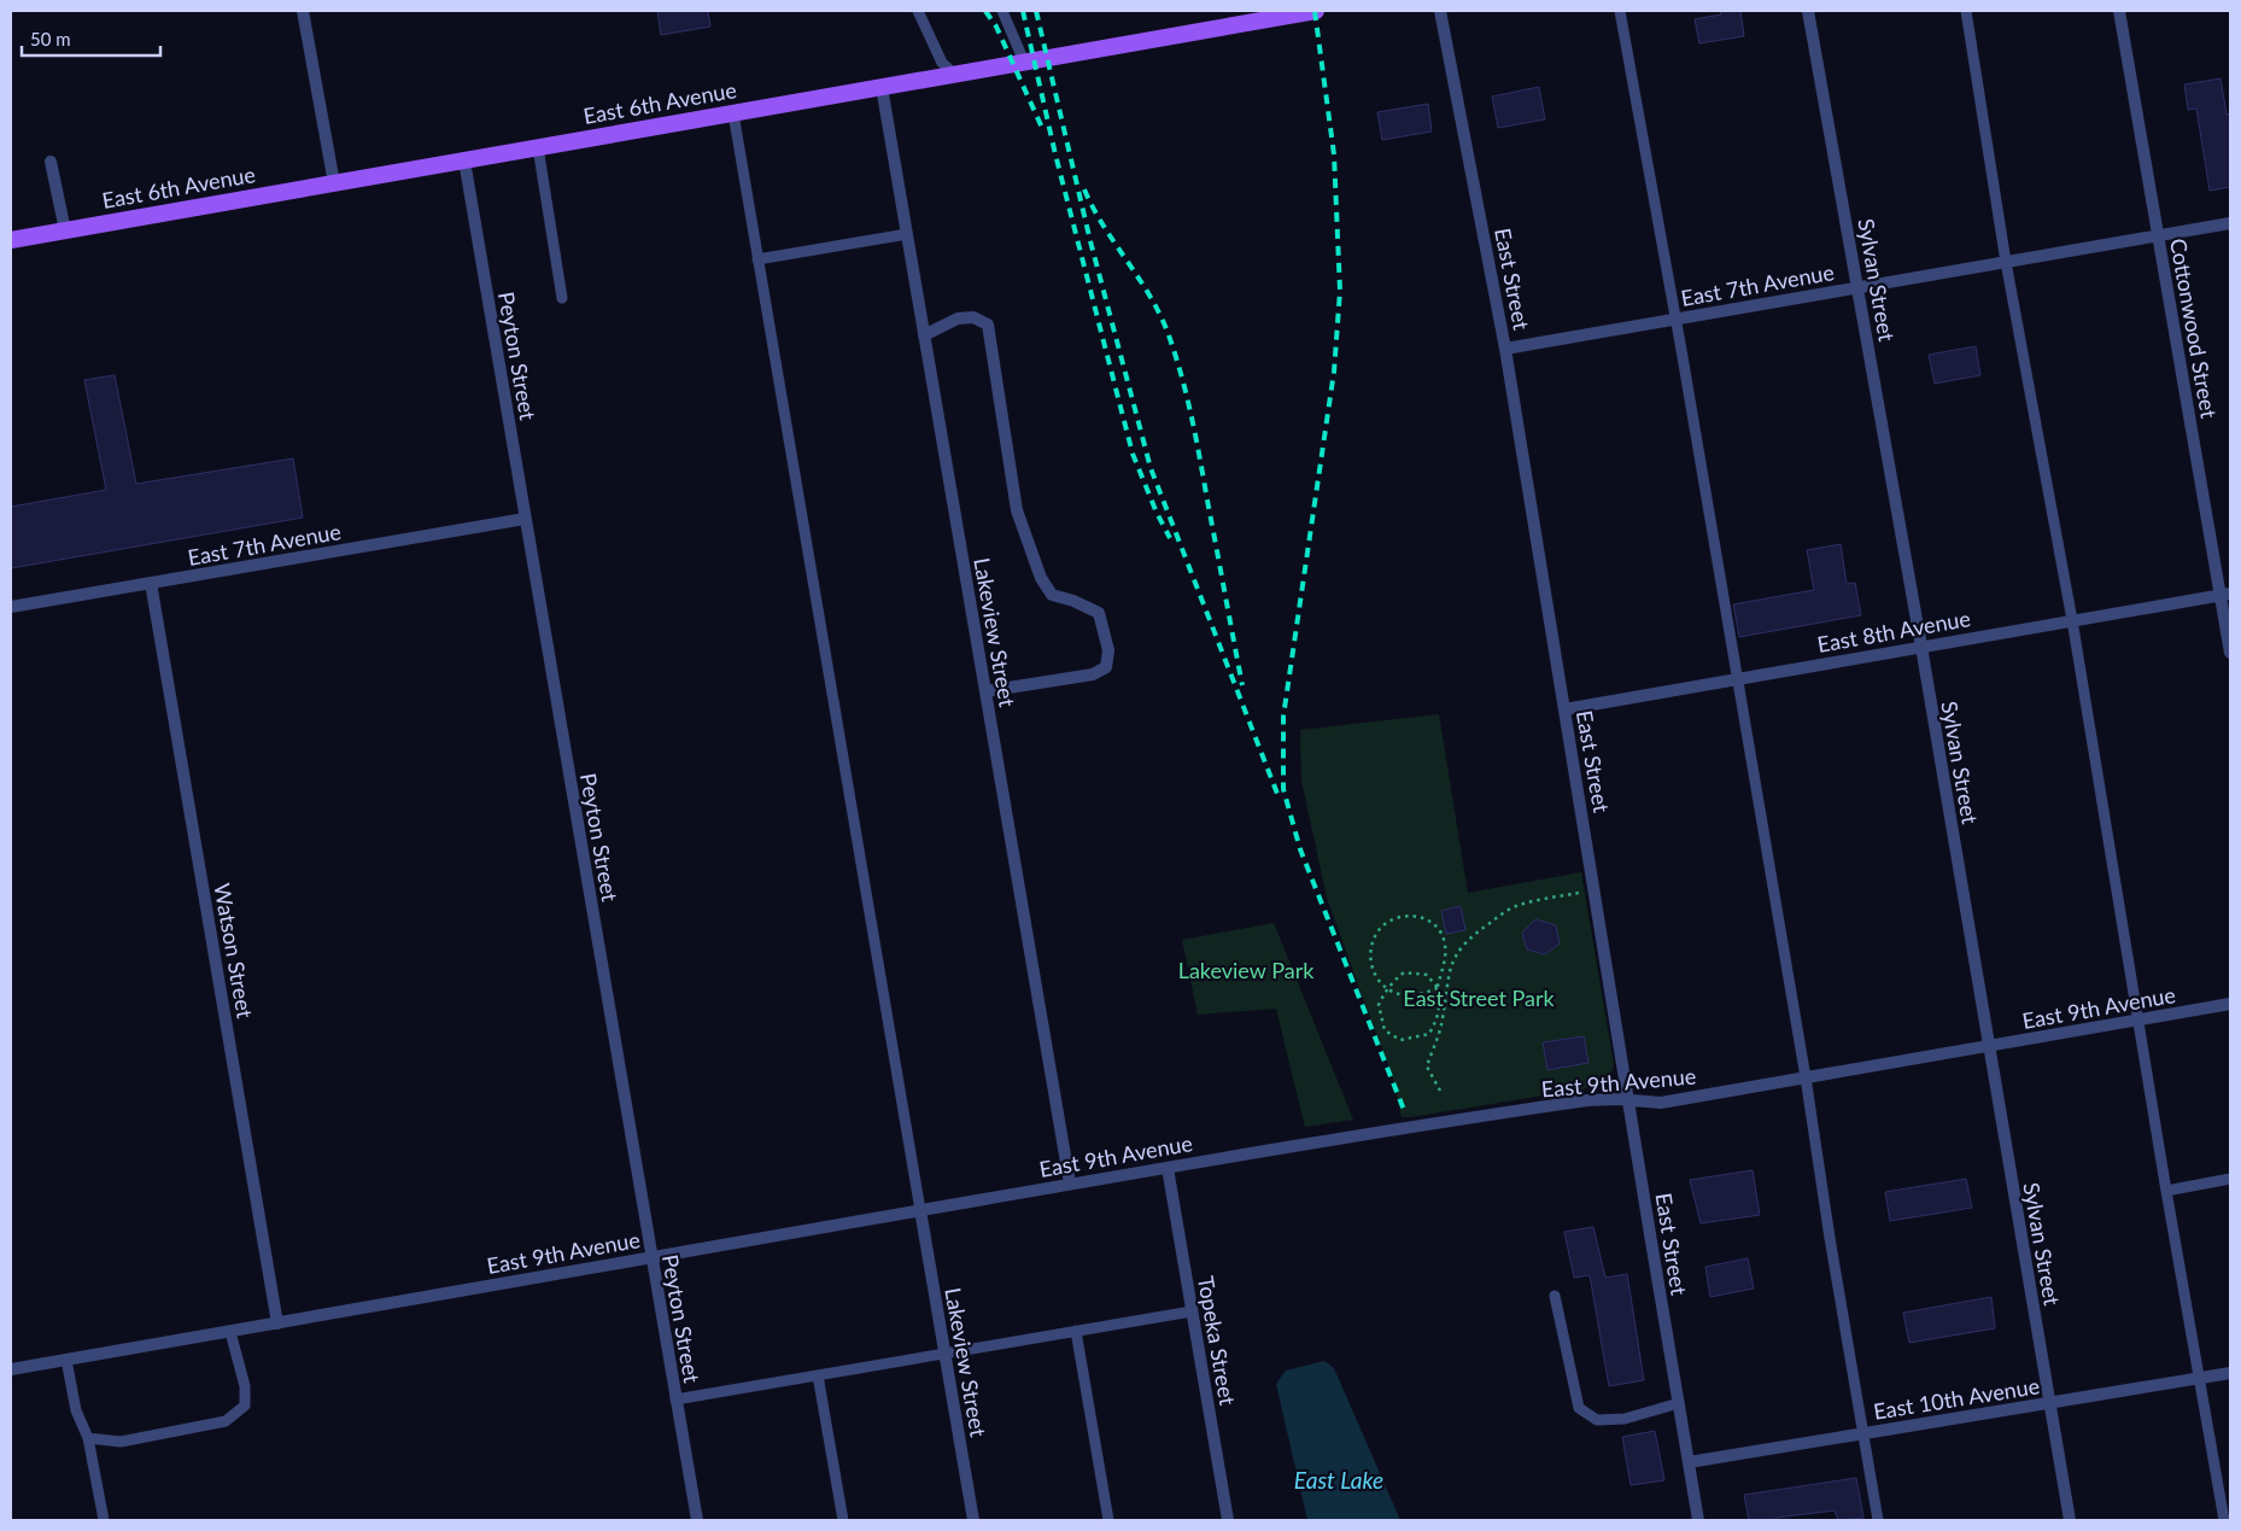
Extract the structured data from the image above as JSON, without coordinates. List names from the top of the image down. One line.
{"streets":{"main road":["East 6th Avenue"],"street":["East Street","Sylvan Street","East 7th Avenue","Cottonwood Street","Peyton Street","East 8th Avenue","Lakeview Street","Watson Street","East 9th Avenue","Topeka Street","East 10th Avenue"]},"crossings":[["East 6th Avenue","Peyton Street"],["East 6th Avenue","Lakeview Street"],["East Street","East 7th Avenue"],["East Street","East 8th Avenue"],["East Street","East 9th Avenue"],["East Street","East 10th Avenue"],["Sylvan Street","East 7th Avenue"],["Sylvan Street","East 8th Avenue"],["Sylvan Street","East 9th Avenue"],["Sylvan Street","East 10th Avenue"],["East 7th Avenue","Cottonwood Street"],["East 7th Avenue","Peyton Street"],["East 7th Avenue","Watson Street"],["Cottonwood Street","East 8th Avenue"],["Peyton Street","East 9th Avenue"],["Lakeview Street","East 9th Avenue"],["Watson Street","East 9th Avenue"],["East 9th Avenue","Topeka Street"]],"water":["East Lake"],"parks":["Lakeview Park","East Street Park"],"scale_bar":"50 m"}
